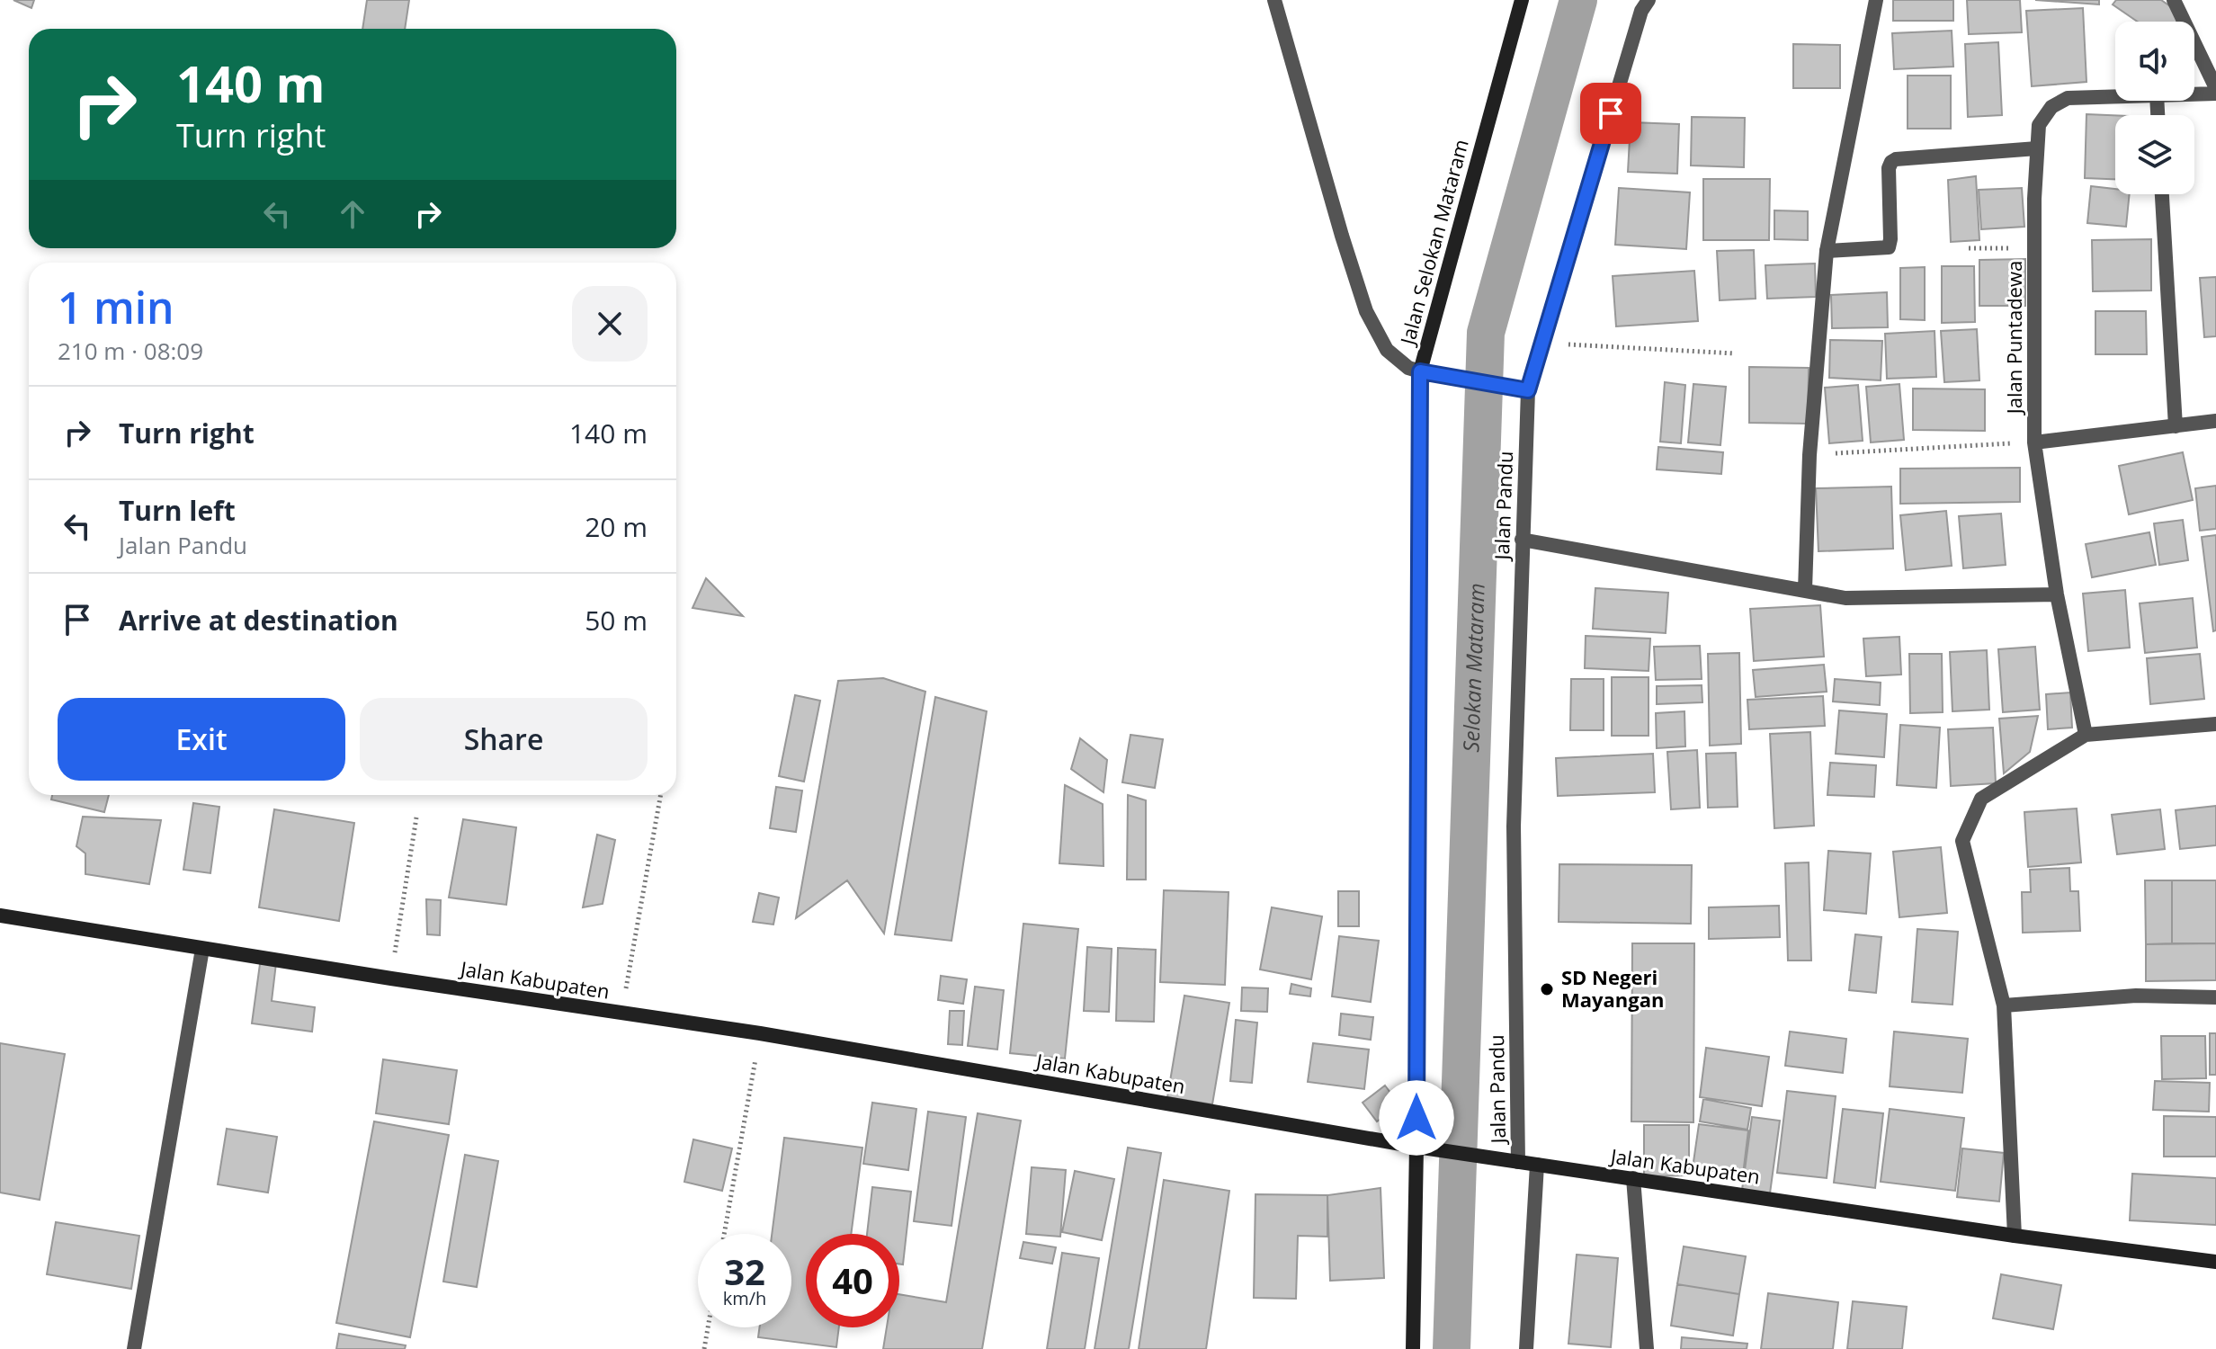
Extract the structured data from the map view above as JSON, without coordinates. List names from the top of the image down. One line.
{"streets":{"main road":["Jalan Selokan Mataram","Jalan Kabupaten"],"street":["Jalan Puntadewa","Jalan Pandu"]},"crossings":[["Jalan Selokan Mataram","Jalan Kabupaten"],["Jalan Pandu","Jalan Kabupaten"]],"water":["Selokan Mataram"],"places":["SD Negeri Mayangan"],"page":{"turn":["140 m","Turn right"],"heading":["1 min","210 m · 08:09"],"list":[{"name":"Turn right","value":"140 m"},{"name":"Turn left","note":"Jalan Pandu","value":"20 m"},{"name":"Arrive at destination","value":"50 m"}],"buttons":["Exit","Share"],"speed":"32 km/h","limit":"40"}}
